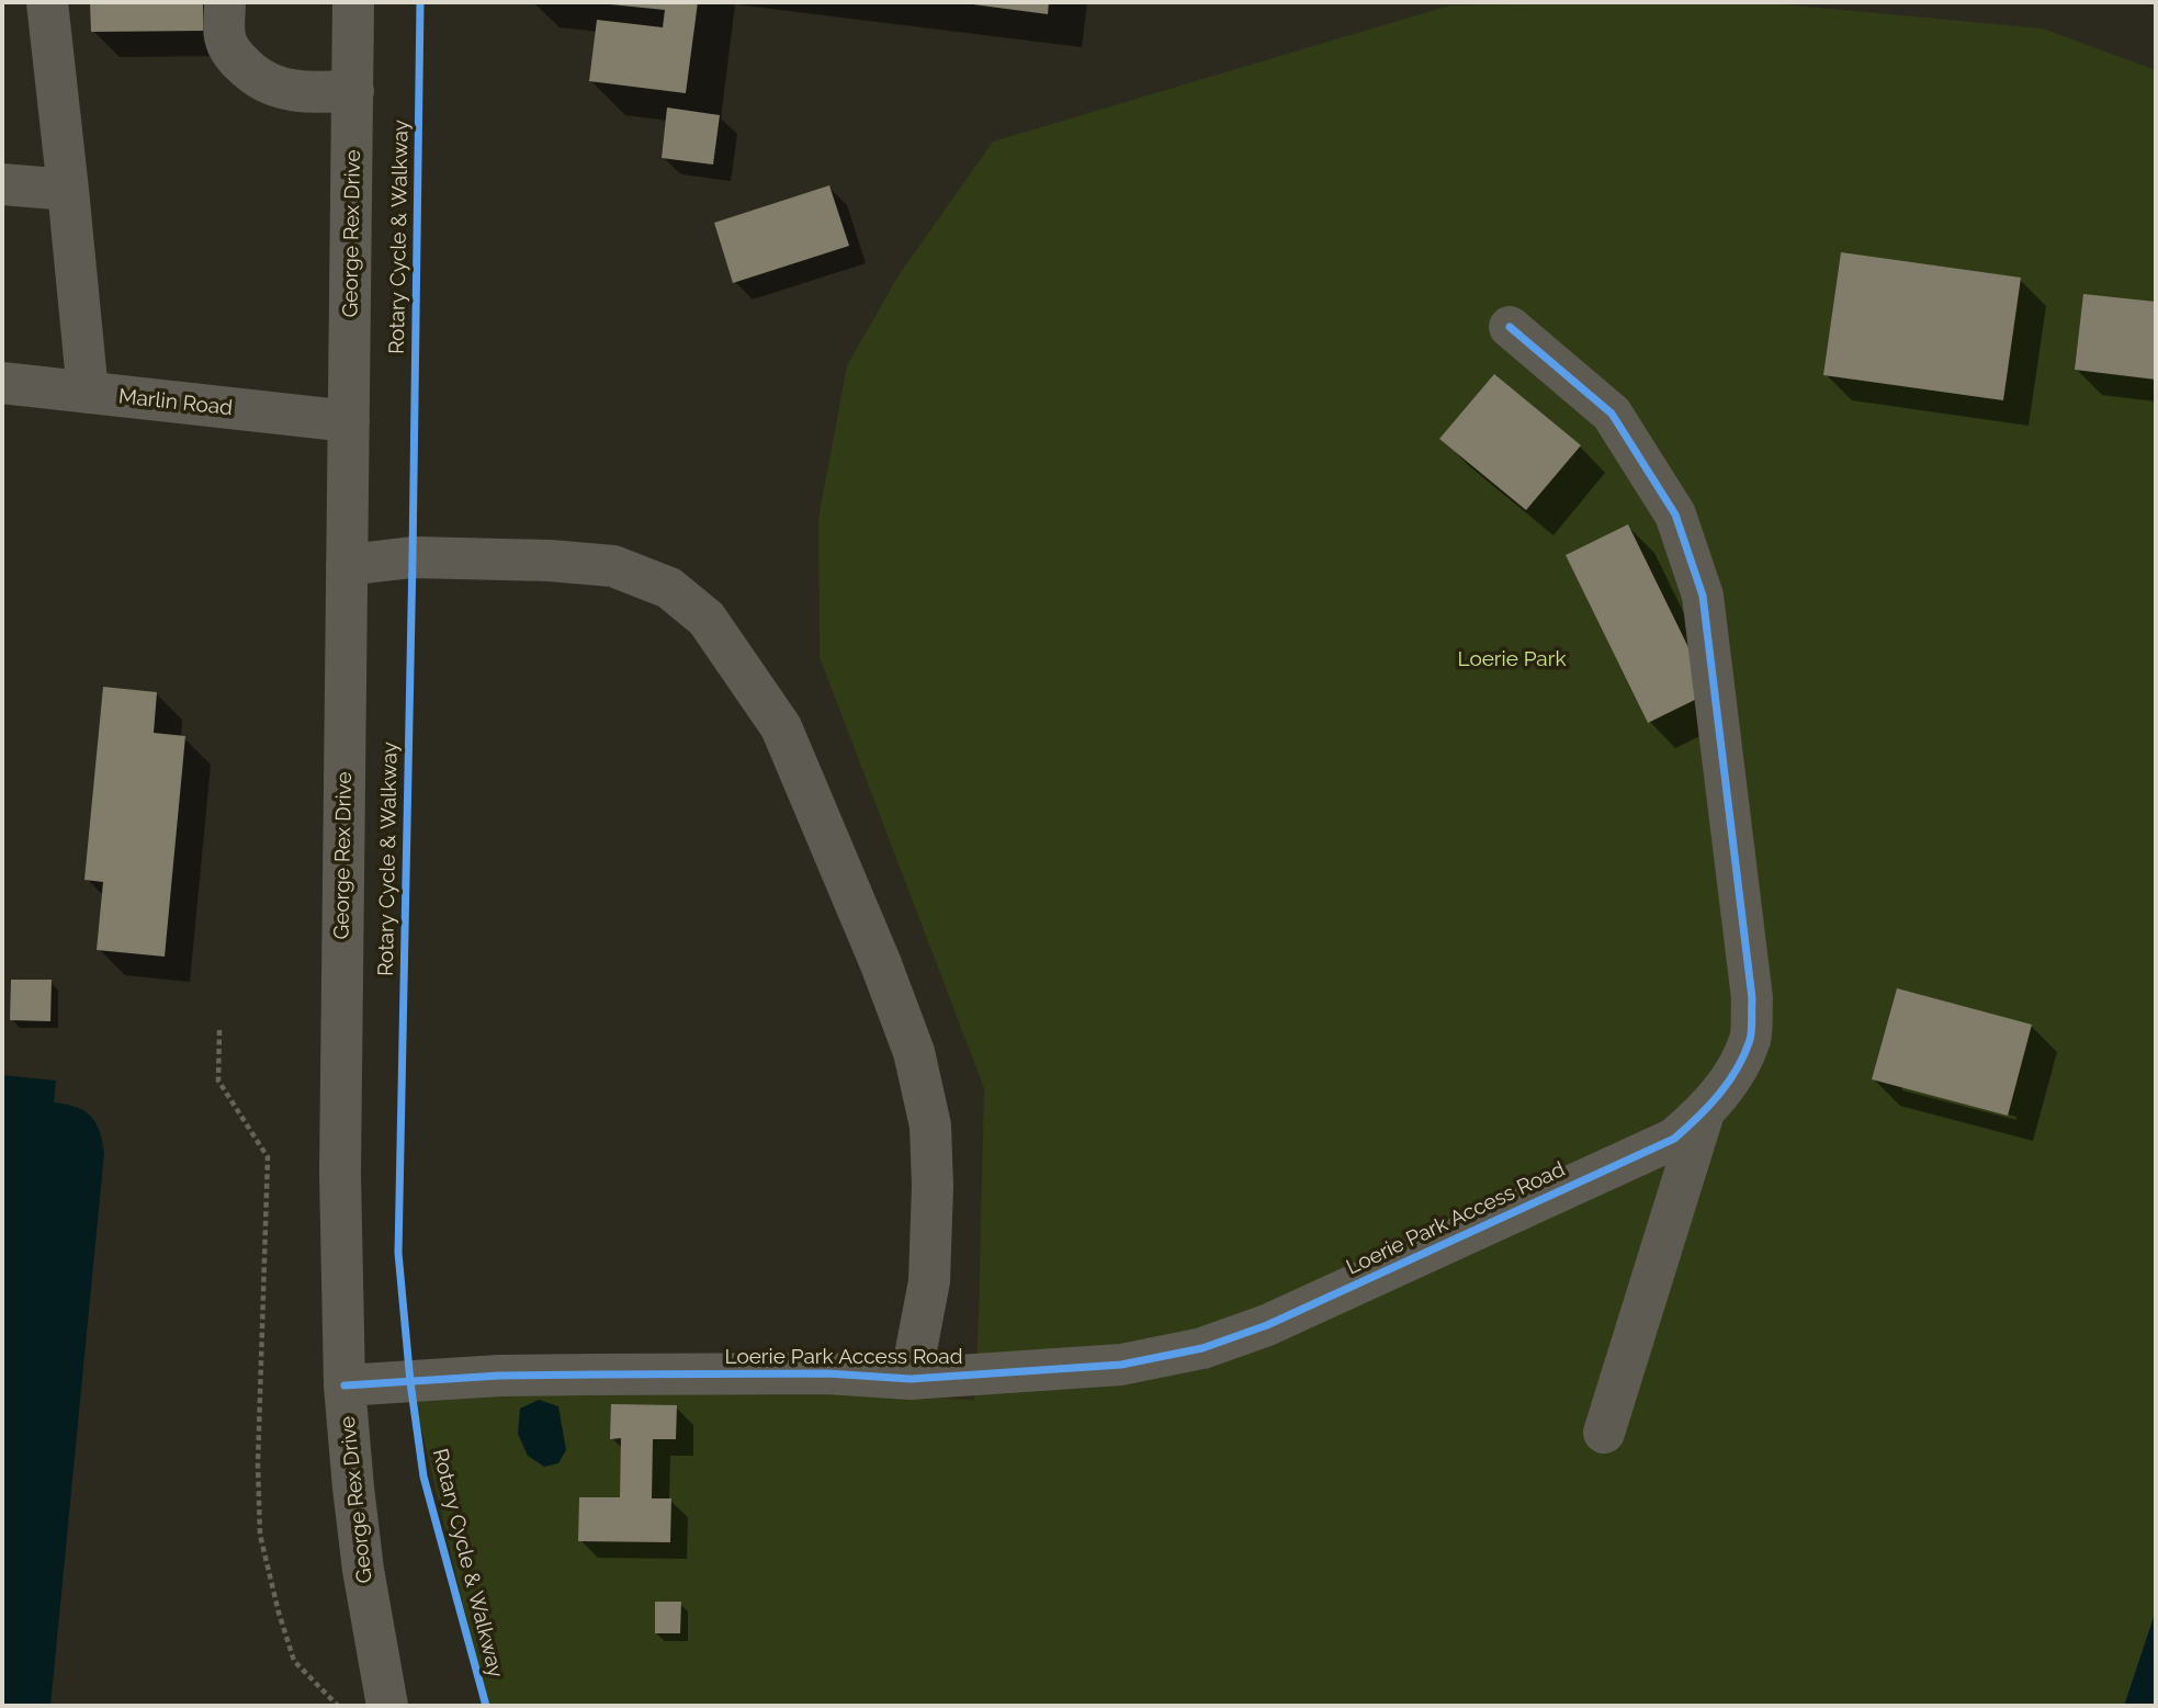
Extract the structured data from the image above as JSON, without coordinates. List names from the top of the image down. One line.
{"streets":{"street":["George Rex Drive","Marlin Road","Loerie Park Access Road"],"cycle path":["Rotary Cycle & Walkway"]},"crossings":[["George Rex Drive","Marlin Road"],["George Rex Drive","Loerie Park Access Road"]],"parks":["Loerie Park"]}
